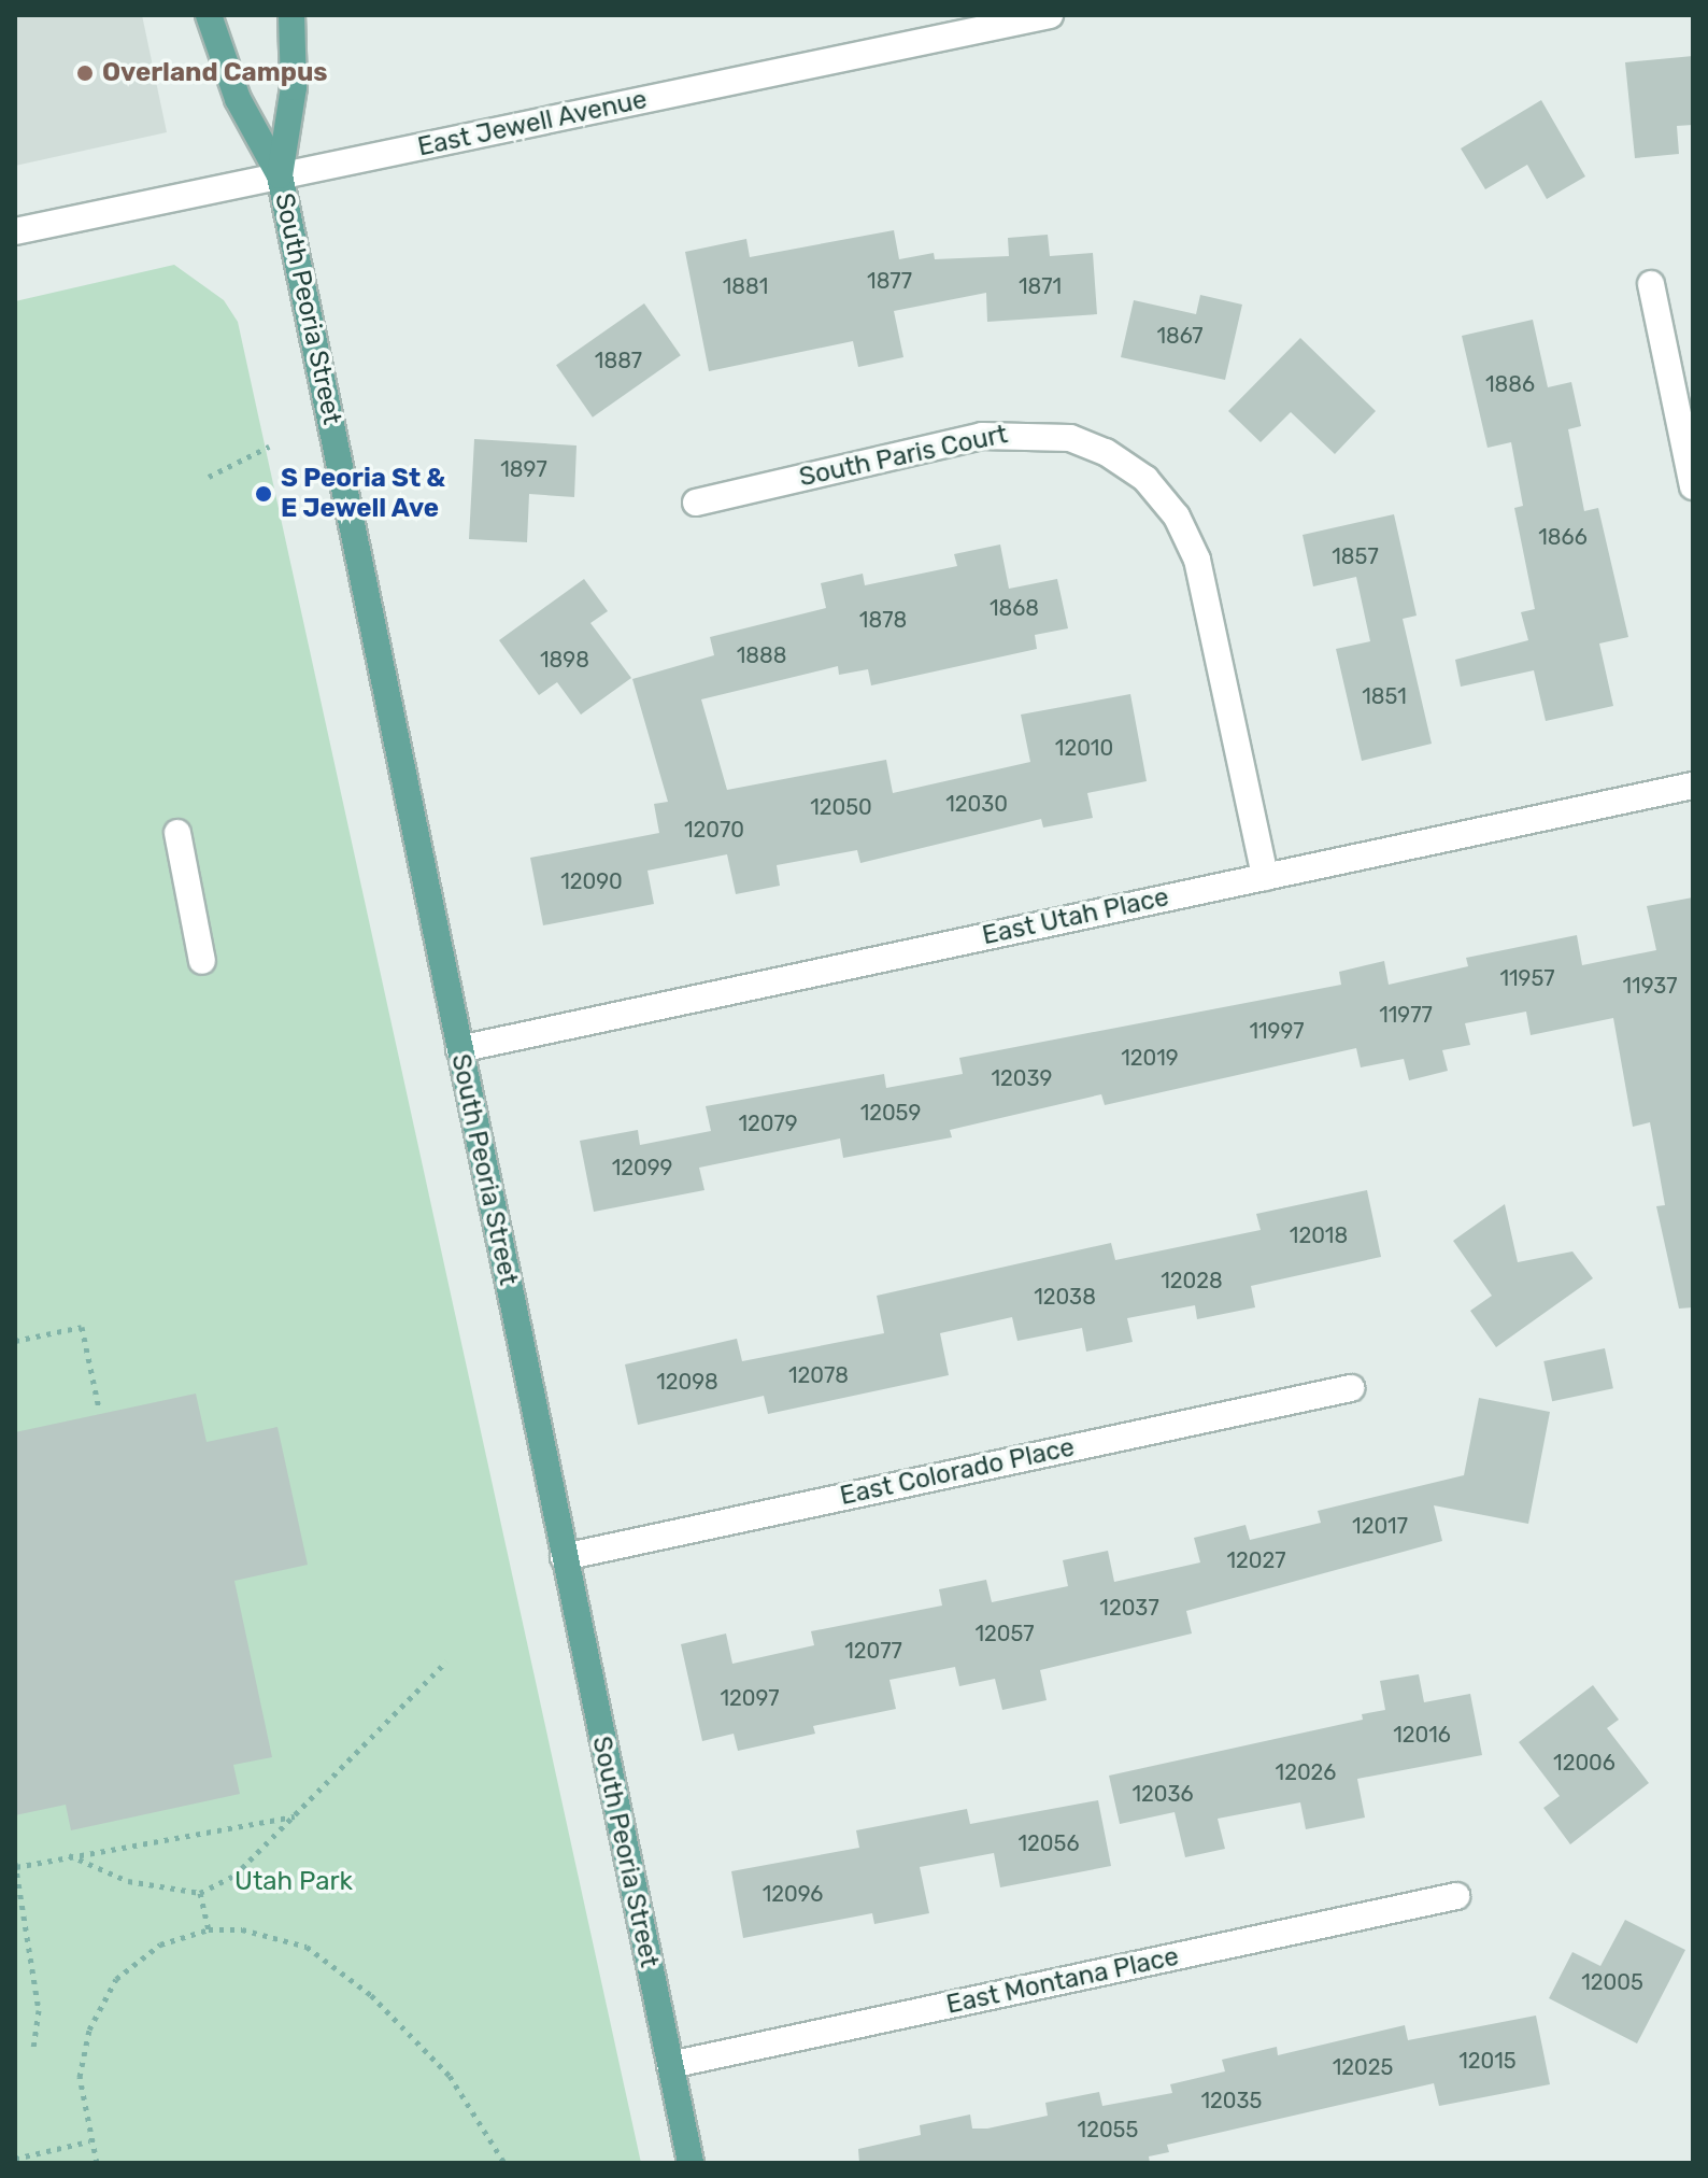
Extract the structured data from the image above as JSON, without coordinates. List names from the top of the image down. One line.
{"streets":{"main road":["South Peoria Street"],"street":["East Jewell Avenue","South Paris Court","East Utah Place","East Colorado Place","East Montana Place"]},"crossings":[["East Jewell Avenue","South Peoria Street"],["South Peoria Street","East Utah Place"],["South Peoria Street","East Colorado Place"],["South Peoria Street","East Montana Place"],["South Paris Court","East Utah Place"]],"parks":["Utah Park"],"places":["Overland Campus","S Peoria St & E Jewell Ave"],"house_numbers":["1877","1881","1871","1867","1887","1886","1897","1866","1857","1868","1878","1888","1898","1851","12010","12030","12050","12070","12090","11957","11937","11977","11997","12019","12039","12059","12079","12099","12018","12028","12038","12078","12098","12017","12027","12037","12057","12077","12097","12016","12006","12026","12036","12056","12096","12005","12015","12025","12035","12055"]}
